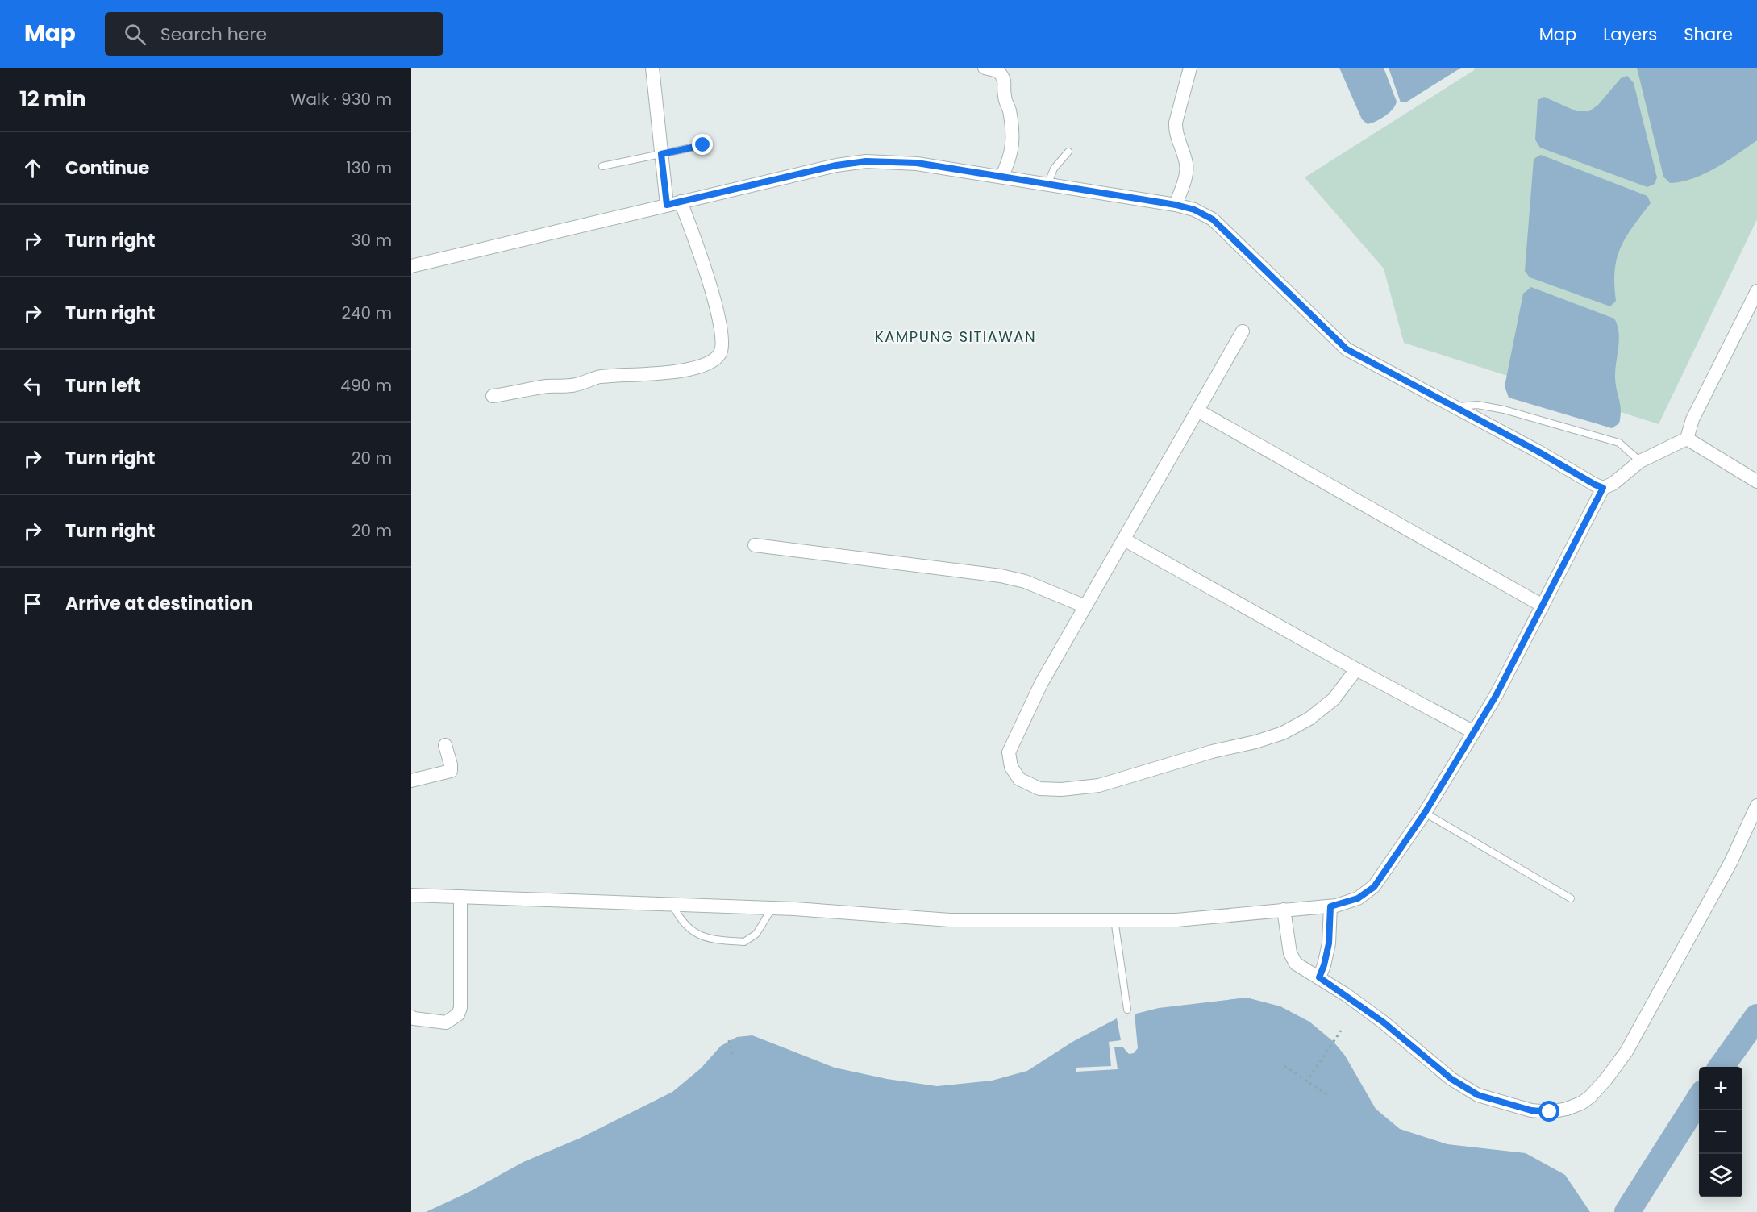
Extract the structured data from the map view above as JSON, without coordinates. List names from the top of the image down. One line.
{"districts":["KAMPUNG SITIAWAN"],"page":{"header":"Map","search":"Search here","nav":["Map","Layers","Share"],"heading":["12 min","Walk · 930 m"],"list":[["Continue","130 m"],["Turn right","30 m"],["Turn right","240 m"],["Turn left","490 m"],["Turn right","20 m"],["Turn right","20 m"],"Arrive at destination"],"map_buttons":["+","−"]}}
